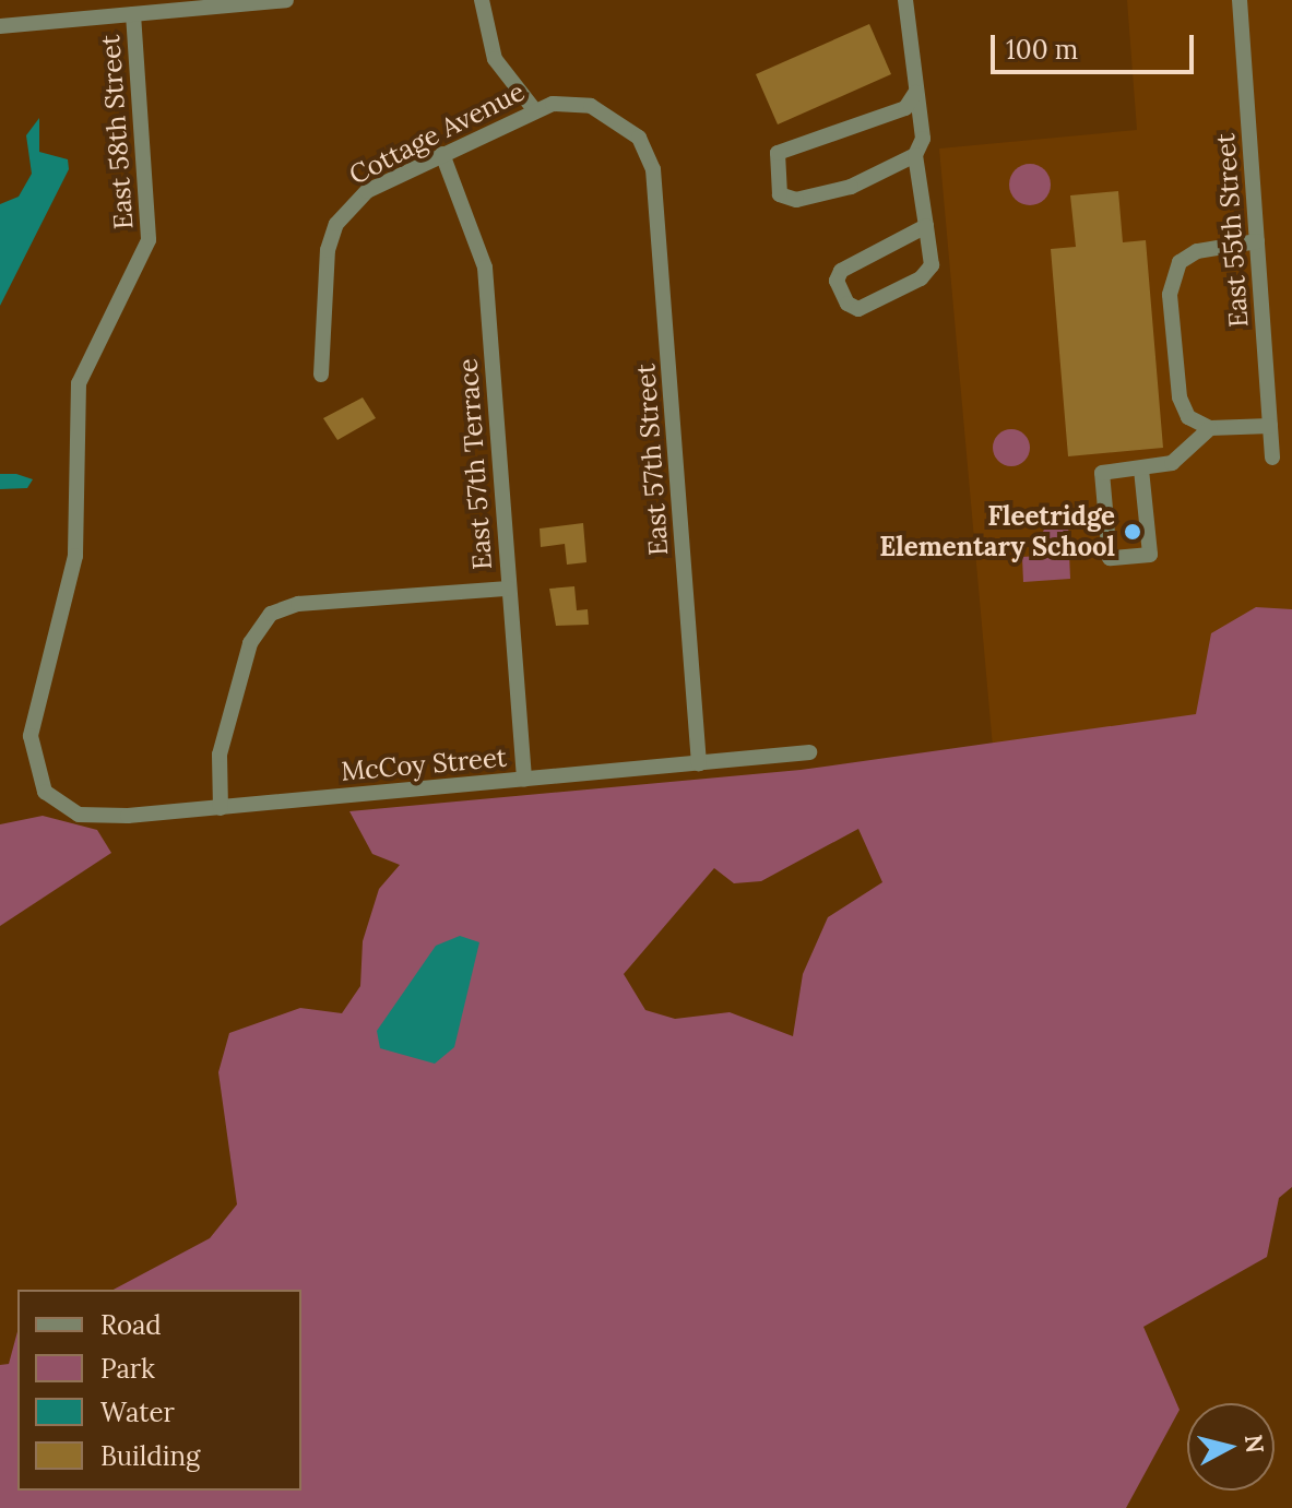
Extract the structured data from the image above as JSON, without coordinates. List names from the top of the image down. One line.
{"streets":{"street":["East 58th Street","Cottage Avenue","East 55th Street","East 57th Street","East 57th Terrace","McCoy Street"]},"crossings":[["East 58th Street","McCoy Street"],["Cottage Avenue","East 57th Street"],["Cottage Avenue","East 57th Terrace"],["East 57th Street","McCoy Street"],["East 57th Terrace","McCoy Street"]],"places":["Fleetridge Elementary School"],"legend":["Road","Park","Water","Building"],"scale_bar":"100 m","north":"right"}
